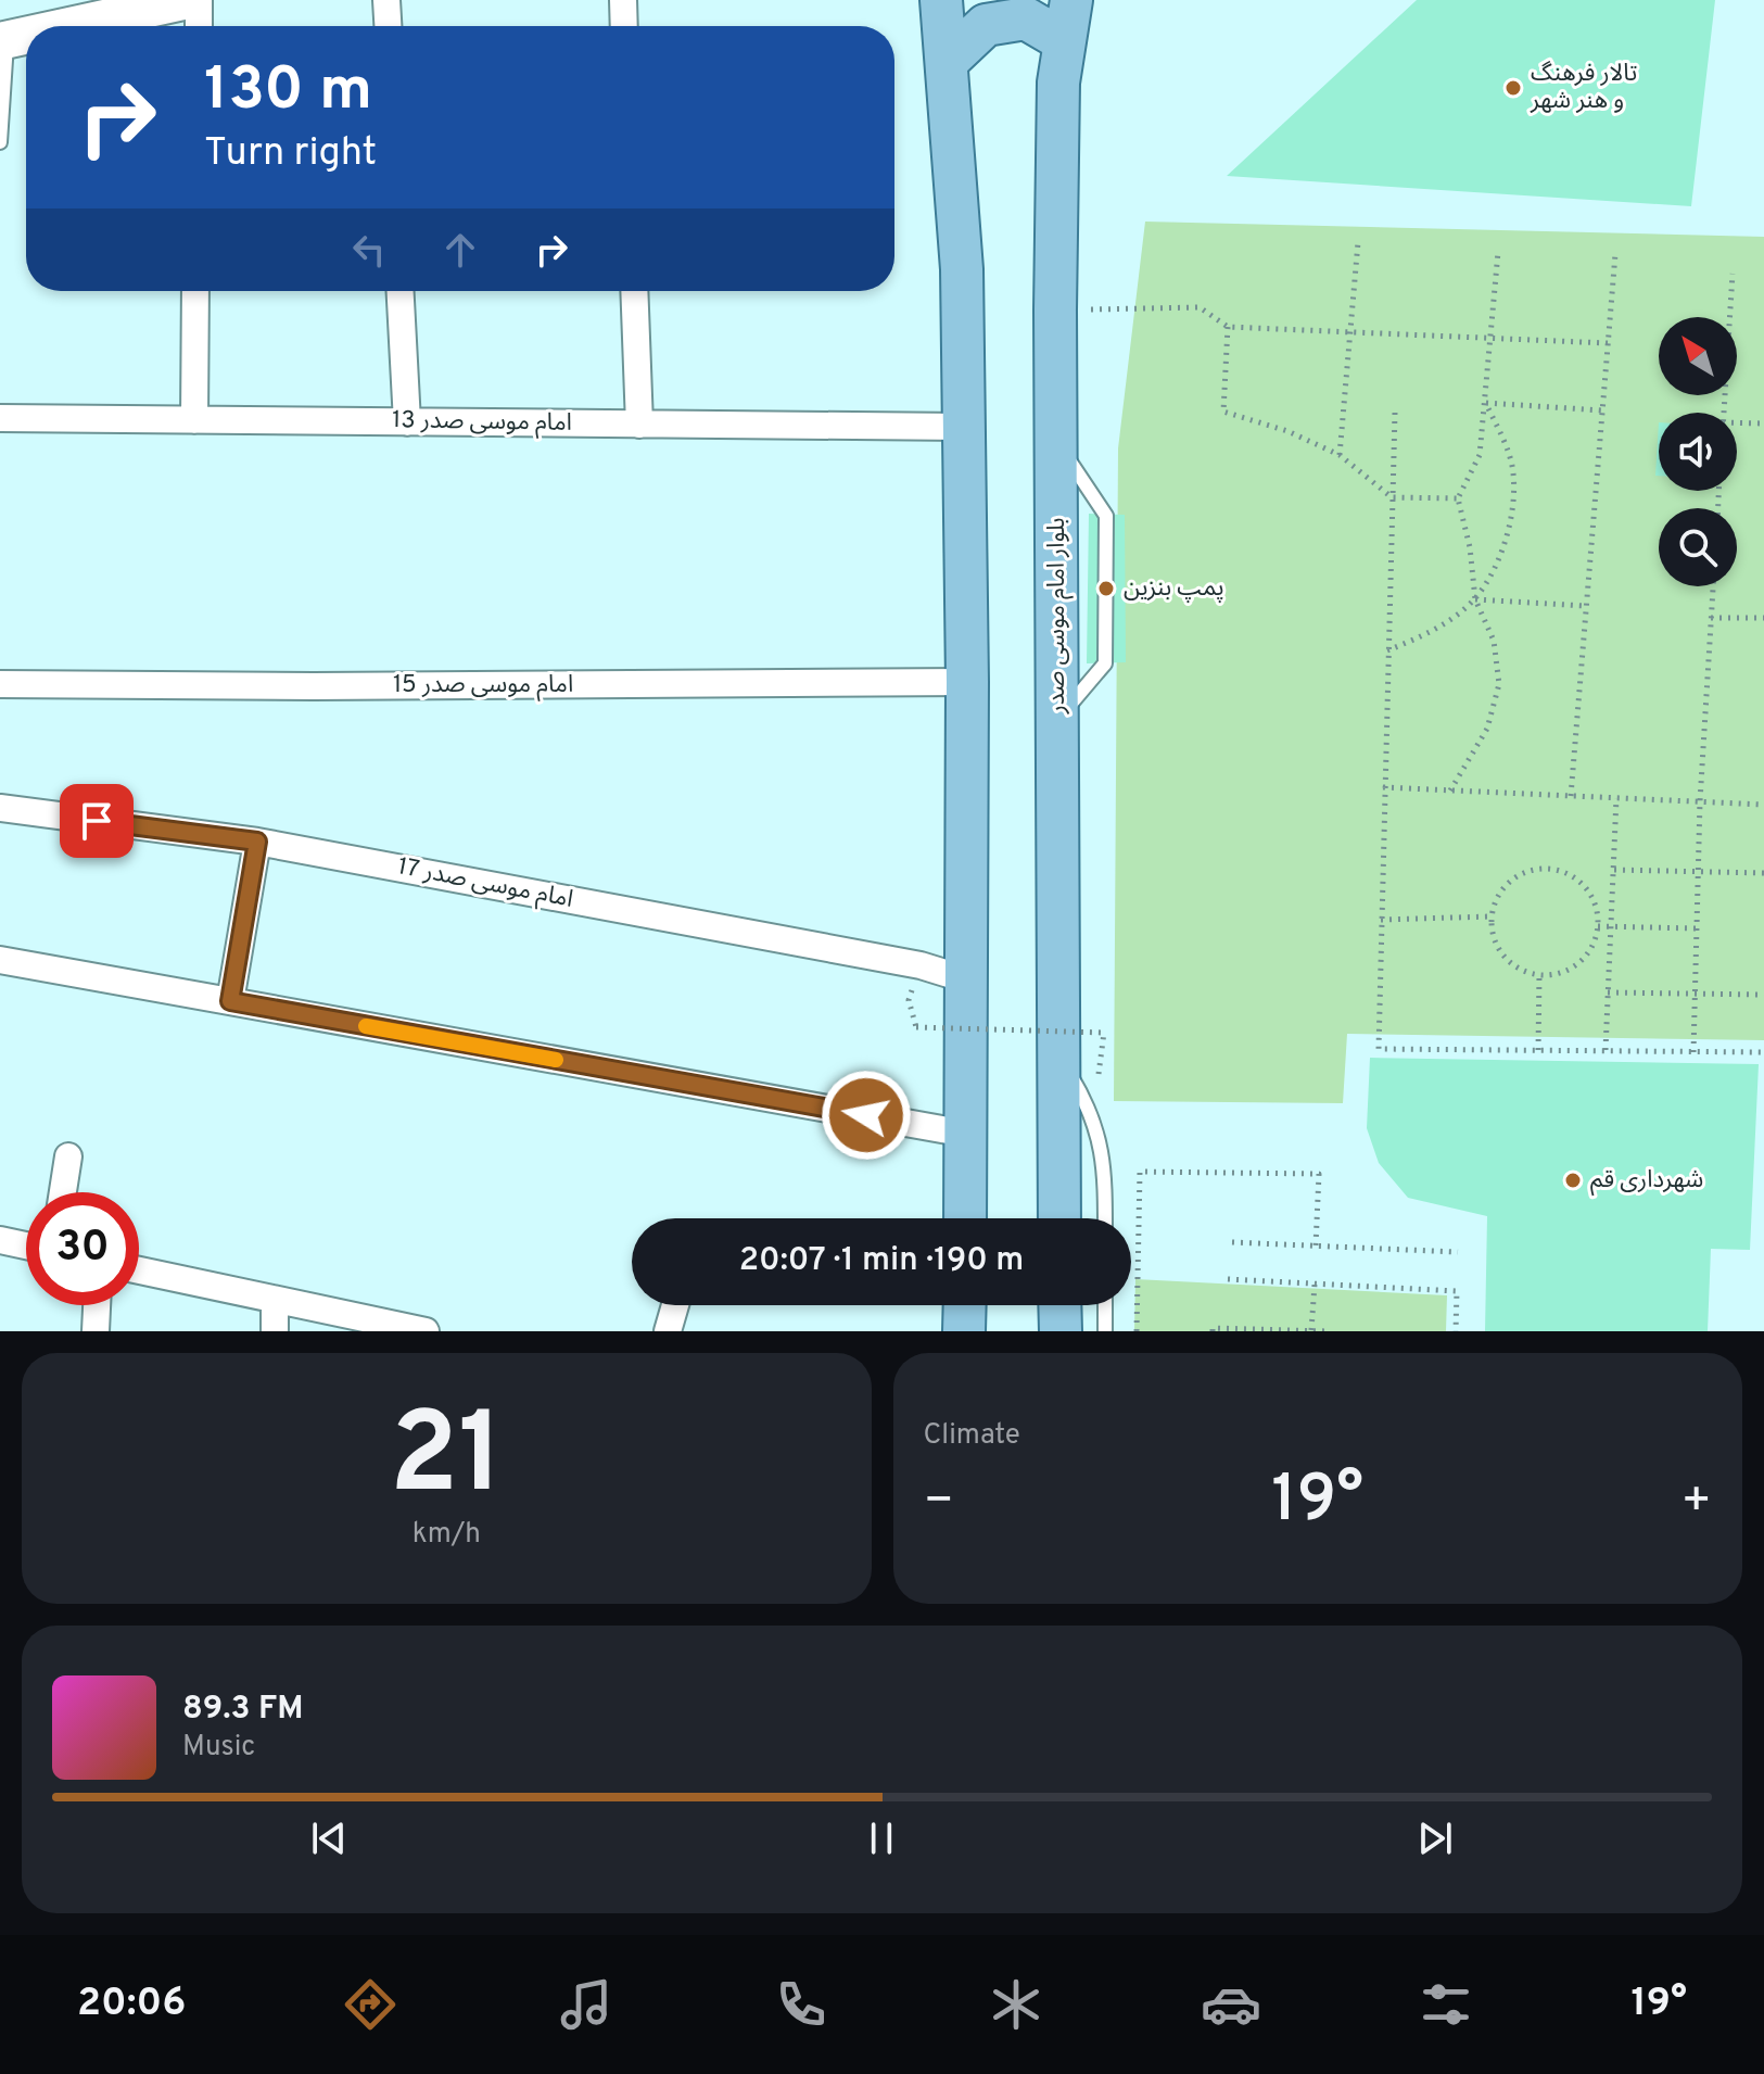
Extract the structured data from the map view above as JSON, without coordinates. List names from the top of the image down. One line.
{"streets":{"main road":["بلوار امام موسی صدر"],"street":["امام موسی صدر 13","امام موسی صدر 15","امام موسی صدر 17"]},"places":["تالار فرهنگ و هنر شهر","پمپ بنزین","شهرداری قم"],"north":"top left","page":{"turn":["130 m","Turn right"],"limit":"30","trip":"20:07 · 1 min · 190 m","tile":[["21","km/h"],"Climate"],"heat":["−","19°","+"],"song":["89.3 FM","Music"],"tabs":["20:06","19°"]}}
